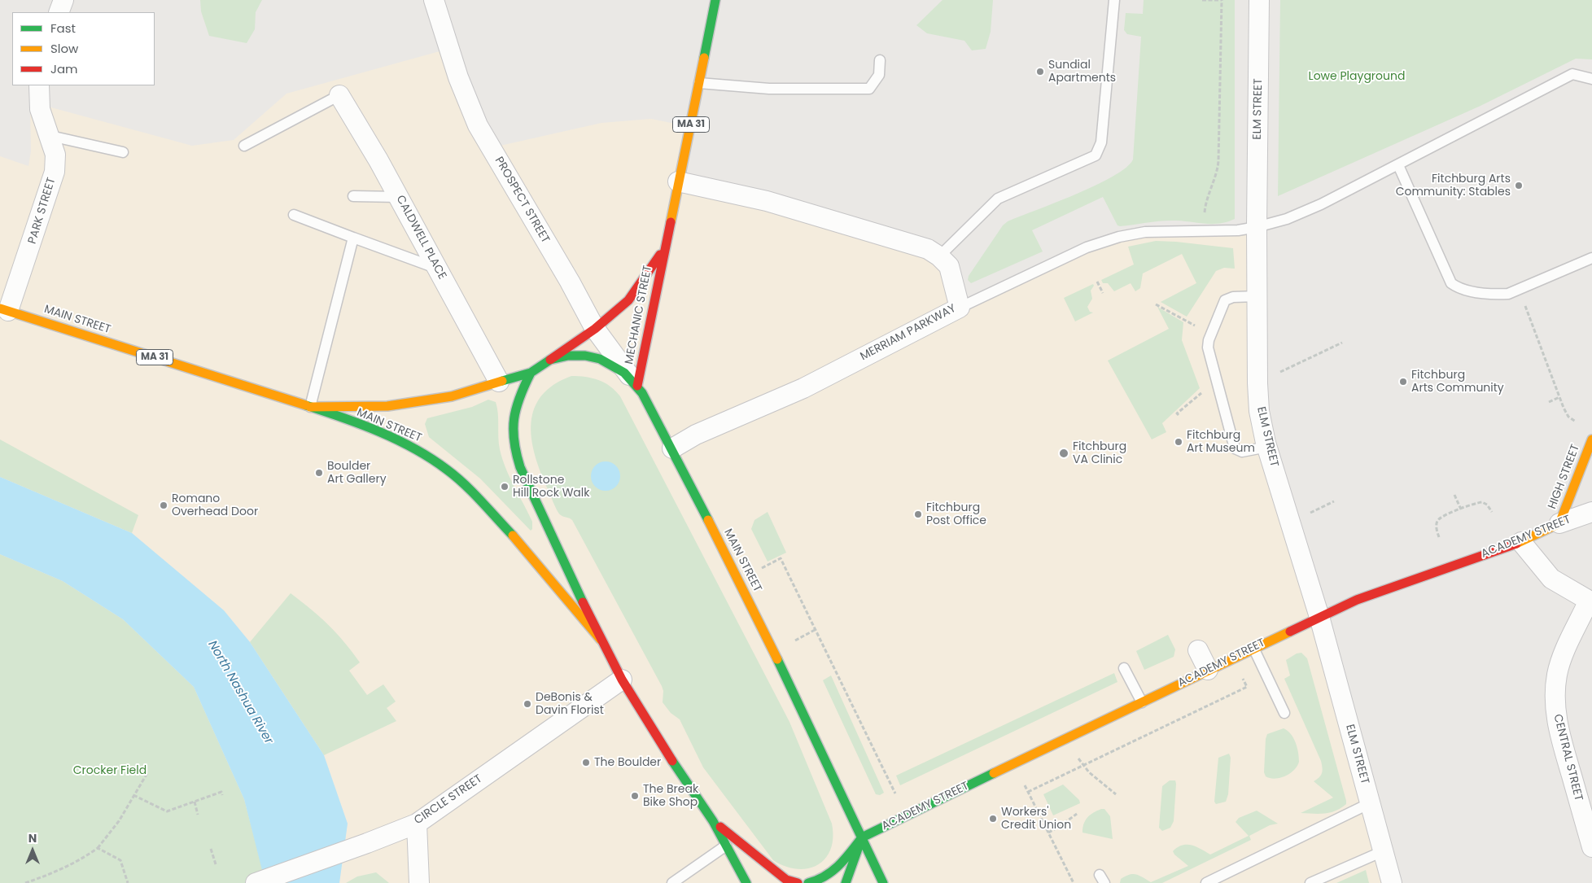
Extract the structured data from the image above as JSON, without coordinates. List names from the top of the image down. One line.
{"streets":{"main road":["MA 31","MECHANIC STREET","MAIN STREET","HIGH STREET","ACADEMY STREET"],"street":["ELM STREET","PROSPECT STREET","PARK STREET","CALDWELL PLACE","MERRIAM PARKWAY","CENTRAL STREET","CIRCLE STREET"]},"crossings":[["ELM STREET","ACADEMY STREET"],["PROSPECT STREET","MECHANIC STREET"],["PROSPECT STREET","MAIN STREET"],["PARK STREET","MAIN STREET"],["CALDWELL PLACE","MAIN STREET"],["MECHANIC STREET","MAIN STREET"],["MECHANIC STREET","MERRIAM PARKWAY"],["MAIN STREET","MERRIAM PARKWAY"],["MAIN STREET","ACADEMY STREET"],["MAIN STREET","CIRCLE STREET"],["HIGH STREET","ACADEMY STREET"]],"water":["North Nashua River"],"parks":["Lowe Playground","Crocker Field"],"places":["Sundial Apartments","Fitchburg Arts Community: Stables","Fitchburg Arts Community","Fitchburg Art Museum","Fitchburg VA Clinic","Boulder Art Gallery","Rollstone Hill Rock Walk","Romano Overhead Door","Fitchburg Post Office","DeBonis & Davin Florist","The Boulder","The Break Bike Shop","Workers' Credit Union"],"legend":["Fast","Slow","Jam"],"north":"top"}
